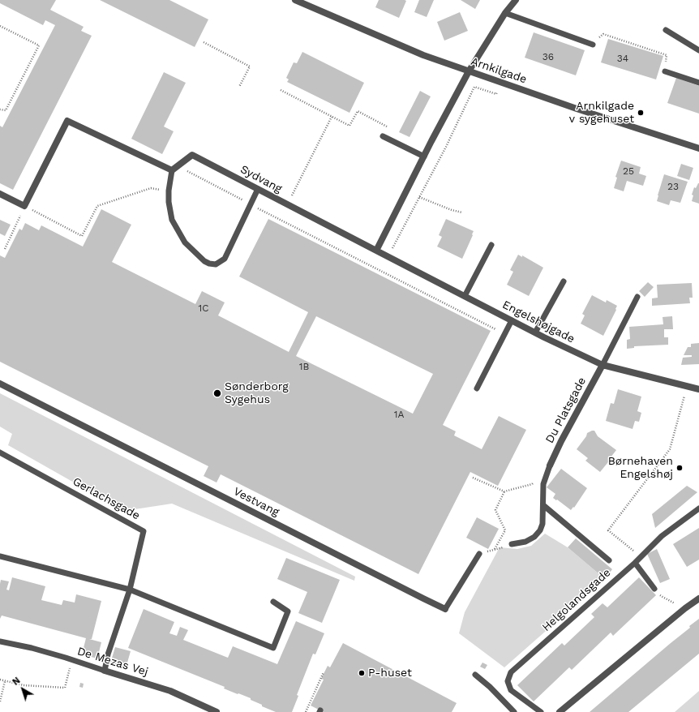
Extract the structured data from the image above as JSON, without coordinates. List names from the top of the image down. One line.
{"streets":{"street":["Arnkilgade","Sydvang","Engelshøjgade","Du Platsgade","Vestvang","De Mezas Vej"],"lane":["Gerlachsgade","Helgolandsgade"]},"crossings":[["Sydvang","Engelshøjgade"],["Engelshøjgade","Du Platsgade"],["Gerlachsgade","De Mezas Vej"]],"places":["Arnkilgade v sygehuset","Sønderborg Sygehus","Børnehaven Engelshøj","P-huset"],"house_numbers":["36","34","25","23","1C","1B","1A"],"north":"top left"}
